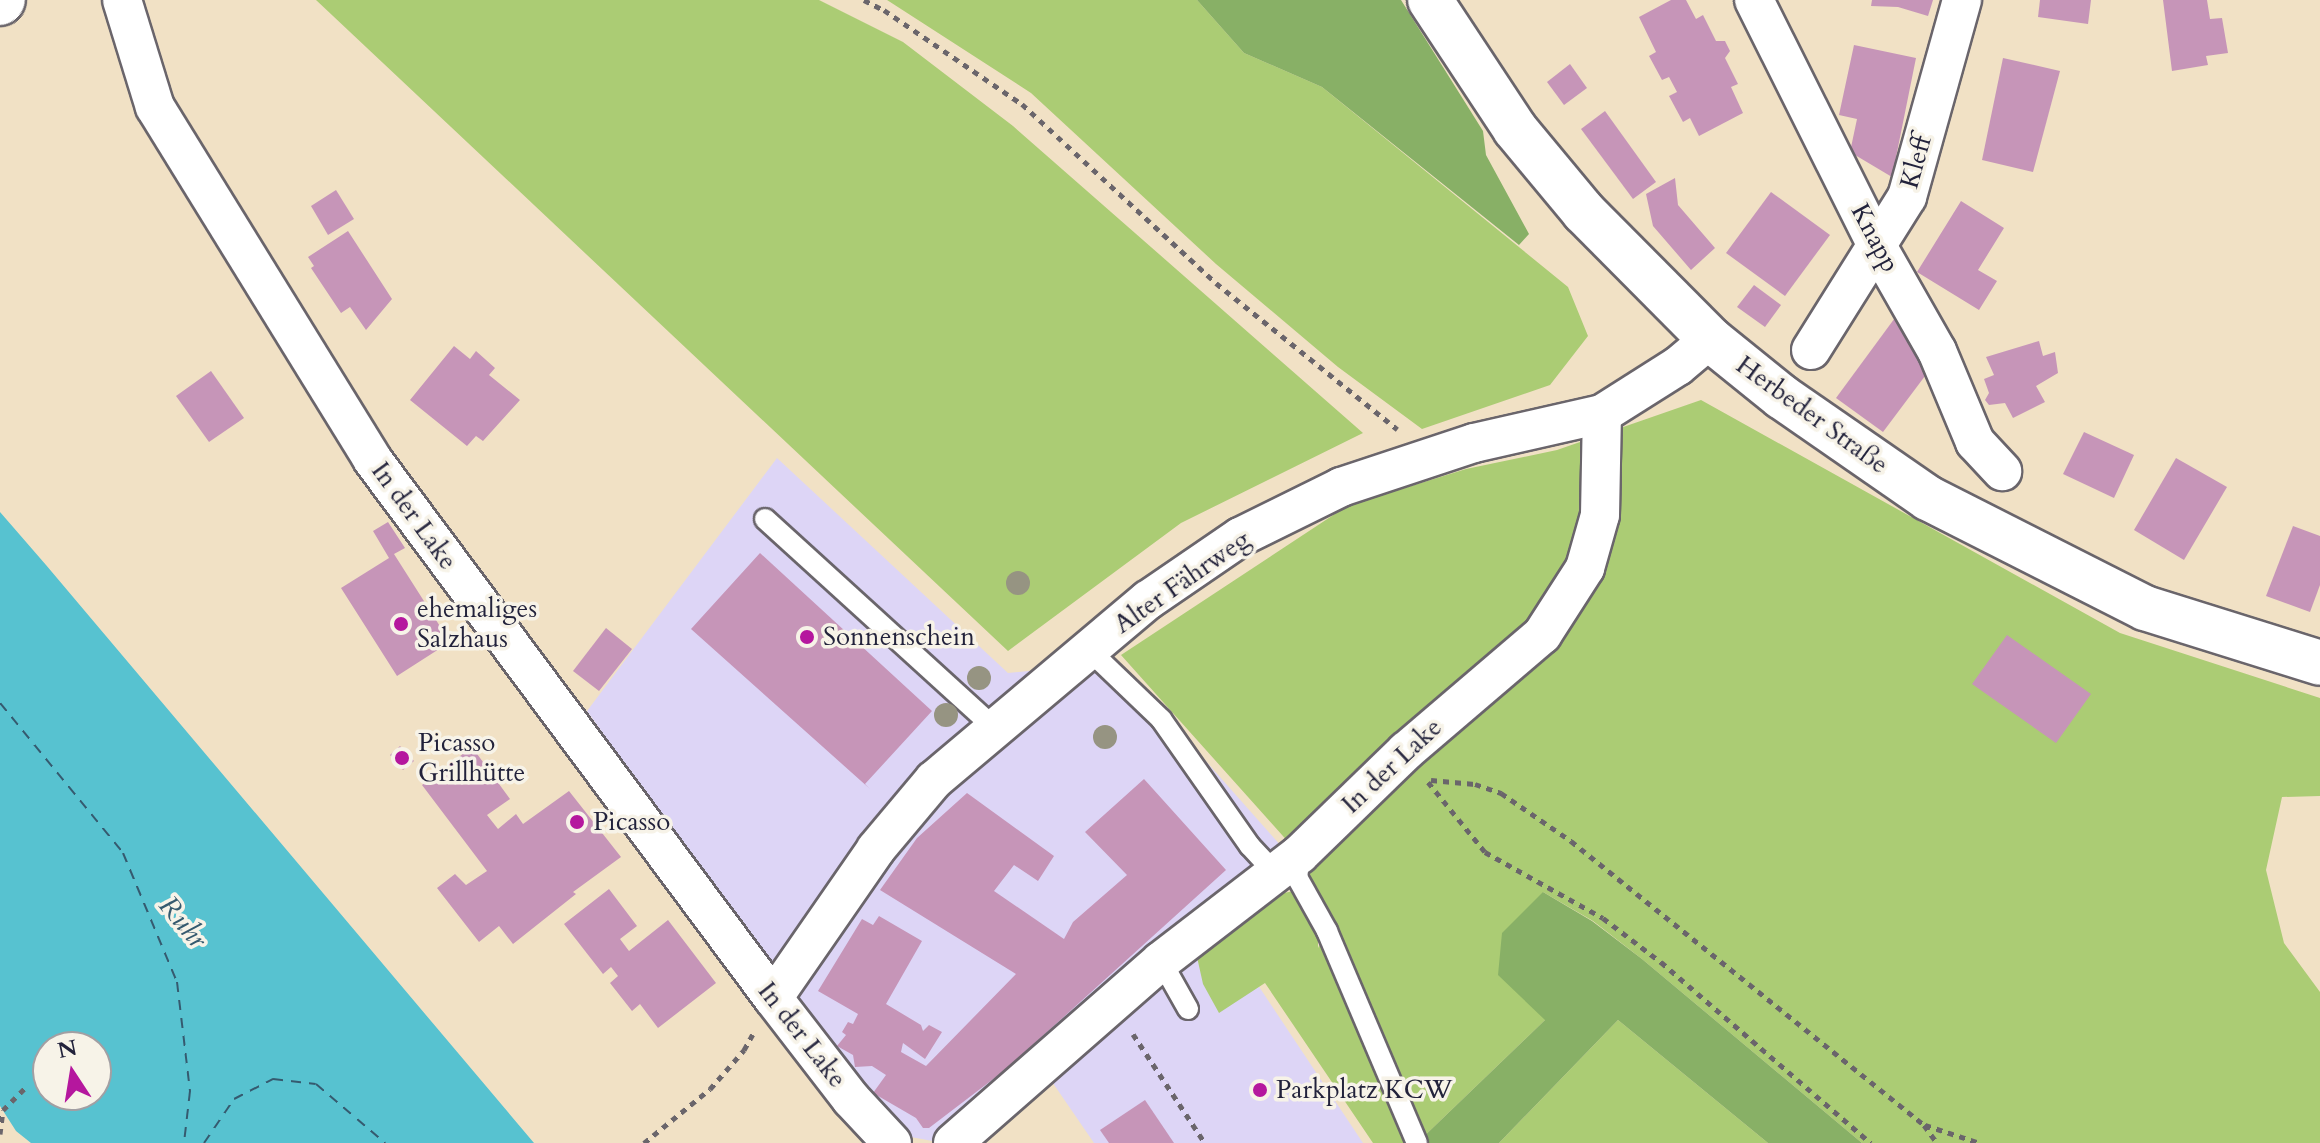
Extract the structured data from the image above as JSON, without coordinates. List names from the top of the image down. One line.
{"streets":{"main road":["Herbeder Straße"],"street":["Kleff","Knapp","In der Lake","Alter Fährweg"]},"crossings":[["Kleff","Knapp"],["Herbeder Straße","Alter Fährweg"],["In der Lake","Alter Fährweg"]],"water":["Ruhr"],"places":["ehemaliges Salzhaus","Sonnenschein","Picasso Grillhütte","Picasso","Parkplatz KCW"],"north":"top"}
